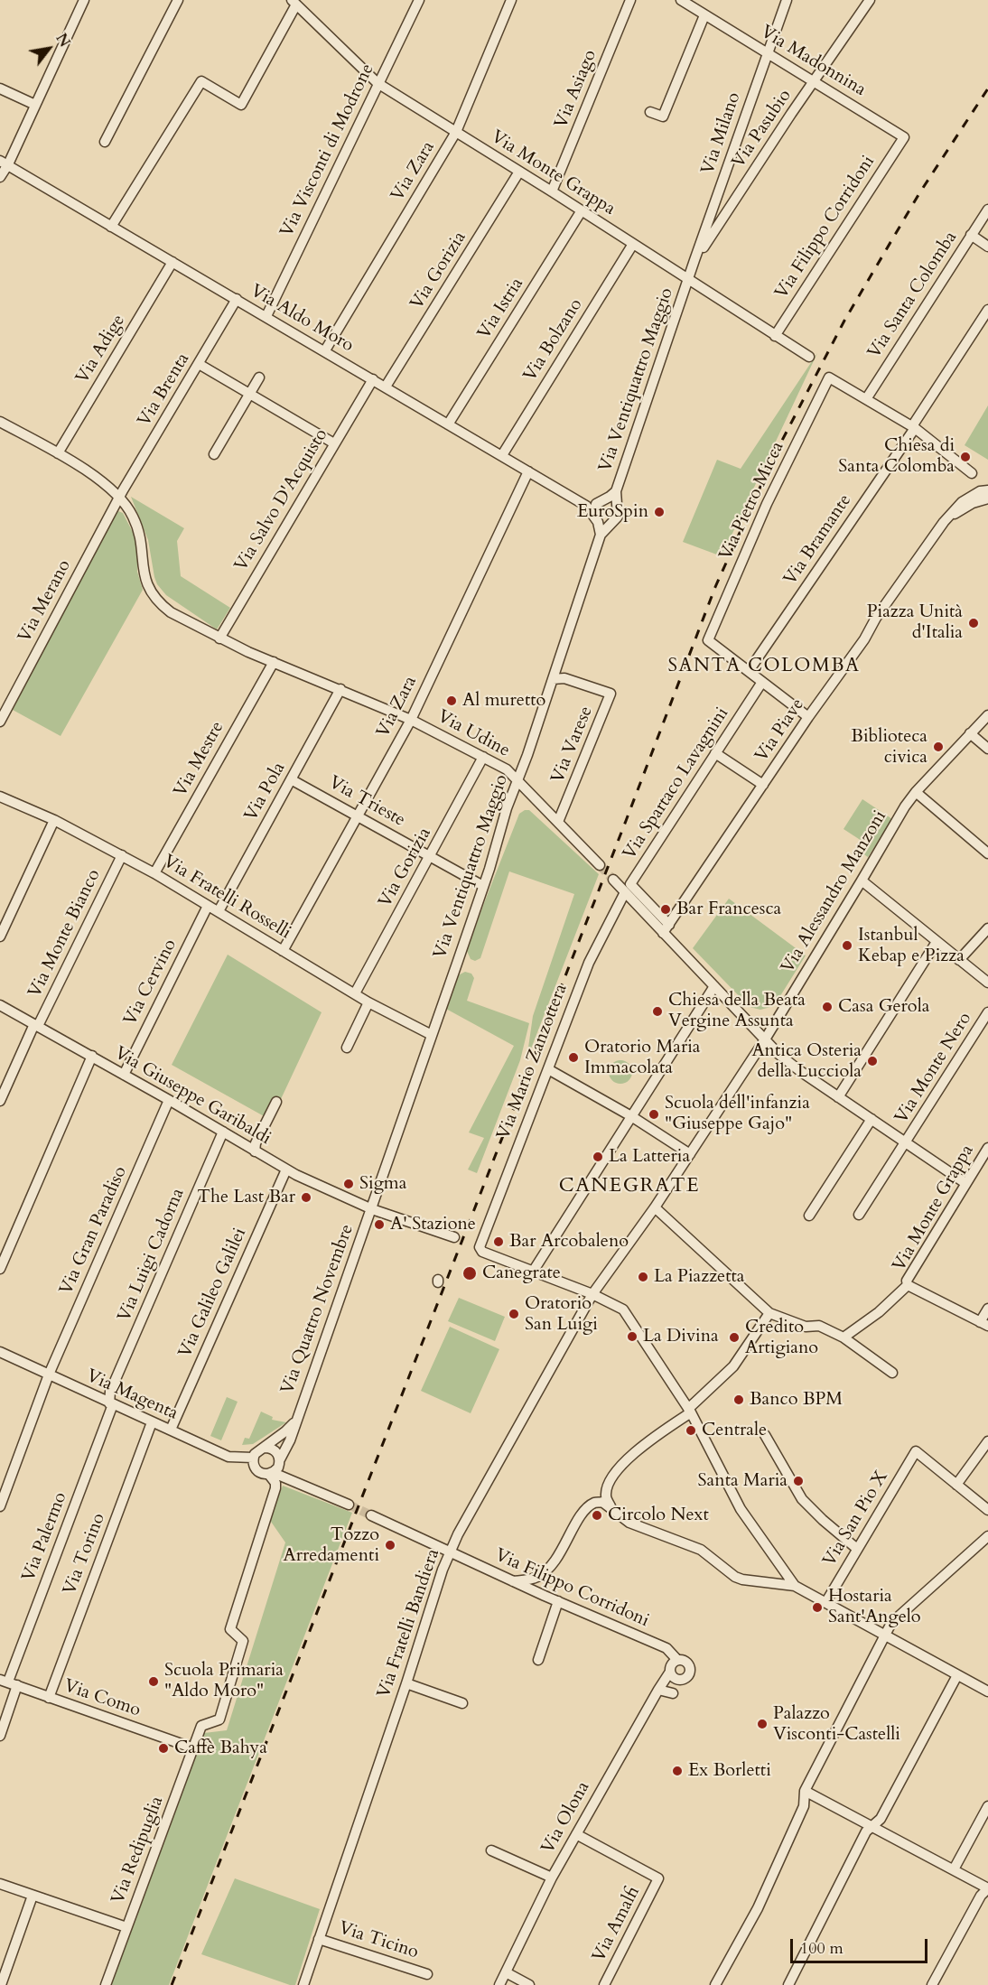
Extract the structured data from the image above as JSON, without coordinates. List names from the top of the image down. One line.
{"streets":{"street":["Via Madonnina","Via Asiago","Via Pasubio","Via Milano","Via Visconti di Modrone","Via Zara","Via Monte Grappa","Via Filippo Corridoni","Via Gorizia","Via Santa Colomba","Via Istria","Via Aldo Moro","Via Bolzano","Via Adige","Via Ventiquattro Maggio","Via Brenta","Via Salvo D'Acquisto","Via Pietro Micca","Via Bramante","Via Merano","Via Piave","Via Udine","Via Varese","Via Mestre","Via Spartaco Lavagnini","Via Pola","Via Trieste","Via Alessandro Manzoni","Via Fratelli Rosselli","Via Monte Bianco","Via Cervino","Via Mario Zanzottera","Via Monte Nero","Via Giuseppe Garibaldi","Via Gran Paradiso","Via Luigi Cadorna","Via Galileo Galilei","Via Quattro Novembre","Via Magenta","Via San Pio X","Via Palermo","Via Torino","Via Fratelli Bandiera","Via Como","Via Olona","Via Redipuglia","Via Amalfi","Via Ticino"]},"crossings":[["Via Madonnina","Via Pasubio"],["Via Madonnina","Via Milano"],["Via Madonnina","Via Filippo Corridoni"],["Via Asiago","Via Monte Grappa"],["Via Pasubio","Via Milano"],["Via Pasubio","Via Monte Grappa"],["Via Pasubio","Via Ventiquattro Maggio"],["Via Milano","Via Monte Grappa"],["Via Milano","Via Ventiquattro Maggio"],["Via Visconti di Modrone","Via Monte Grappa"],["Via Visconti di Modrone","Via Aldo Moro"],["Via Zara","Via Monte Grappa"],["Via Zara","Via Aldo Moro"],["Via Zara","Via Udine"],["Via Zara","Via Trieste"],["Via Zara","Via Fratelli Rosselli"],["Via Monte Grappa","Via Filippo Corridoni"],["Via Monte Grappa","Via Gorizia"],["Via Monte Grappa","Via Istria"],["Via Monte Grappa","Via Bolzano"],["Via Monte Grappa","Via Ventiquattro Maggio"],["Via Filippo Corridoni","Via Fratelli Bandiera"],["Via Filippo Corridoni","Via Olona"],["Via Gorizia","Via Aldo Moro"],["Via Gorizia","Via Udine"],["Via Gorizia","Via Trieste"],["Via Gorizia","Via Fratelli Rosselli"],["Via Santa Colomba","Via Pietro Micca"],["Via Istria","Via Aldo Moro"],["Via Aldo Moro","Via Bolzano"],["Via Aldo Moro","Via Adige"],["Via Aldo Moro","Via Ventiquattro Maggio"],["Via Aldo Moro","Via Brenta"],["Via Aldo Moro","Via Salvo D'Acquisto"],["Via Adige","Via Udine"],["Via Ventiquattro Maggio","Via Udine"],["Via Ventiquattro Maggio","Via Varese"],["Via Ventiquattro Maggio","Via Trieste"],["Via Ventiquattro Maggio","Via Fratelli Rosselli"],["Via Ventiquattro Maggio","Via Giuseppe Garibaldi"],["Via Ventiquattro Maggio","Via Quattro Novembre"],["Via Brenta","Via Merano"],["Via Brenta","Via Udine"],["Via Salvo D'Acquisto","Via Udine"],["Via Pietro Micca","Via Bramante"],["Via Merano","Via Udine"],["Via Piave","Via Spartaco Lavagnini"],["Via Udine","Via Varese"],["Via Udine","Via Mestre"],["Via Udine","Via Pola"],["Via Mestre","Via Fratelli Rosselli"],["Via Pola","Via Trieste"],["Via Pola","Via Fratelli Rosselli"],["Via Alessandro Manzoni","Via Fratelli Bandiera"],["Via Fratelli Rosselli","Via Monte Bianco"],["Via Fratelli Rosselli","Via Cervino"],["Via Monte Bianco","Via Giuseppe Garibaldi"],["Via Cervino","Via Giuseppe Garibaldi"],["Via Giuseppe Garibaldi","Via Gran Paradiso"],["Via Giuseppe Garibaldi","Via Luigi Cadorna"],["Via Giuseppe Garibaldi","Via Galileo Galilei"],["Via Giuseppe Garibaldi","Via Quattro Novembre"],["Via Gran Paradiso","Via Magenta"],["Via Luigi Cadorna","Via Magenta"],["Via Luigi Cadorna","Via Palermo"],["Via Galileo Galilei","Via Magenta"],["Via Quattro Novembre","Via Magenta"],["Via Quattro Novembre","Via Redipuglia"],["Via Magenta","Via Palermo"],["Via Magenta","Via Torino"],["Via Magenta","Via Redipuglia"],["Via Palermo","Via Como"],["Via Torino","Via Como"],["Via Fratelli Bandiera","Via Ticino"],["Via Como","Via Redipuglia"],["Via Olona","Via Amalfi"]],"districts":["SANTA COLOMBA","CANEGRATE"],"places":["Chiesa di Santa Colomba","EuroSpin","Piazza Unità d'Italia","Al muretto","Biblioteca civica","Bar Francesca","Istanbul Kebap e Pizza","Casa Gerola","Chiesa della Beata Vergine Assunta","Oratorio Maria Immacolata","Antica Osteria della Lucciola","Scuola dell'infanzia \"Giuseppe Gajo\"","La Latteria","Sigma","The Last Bar","A' Stazione","Bar Arcobaleno","Canegrate","La Piazzetta","Oratorio San Luigi","La Divina","Credito Artigiano","Banco BPM","Centrale","Santa Maria","Circolo Next","Tozzo Arredamenti","Hostaria Sant'Angelo","Scuola Primaria \"Aldo Moro\"","Palazzo Visconti-Castelli","Caffè Bahya","Ex Borletti"],"scale_bar":"100 m","north":"top right"}
